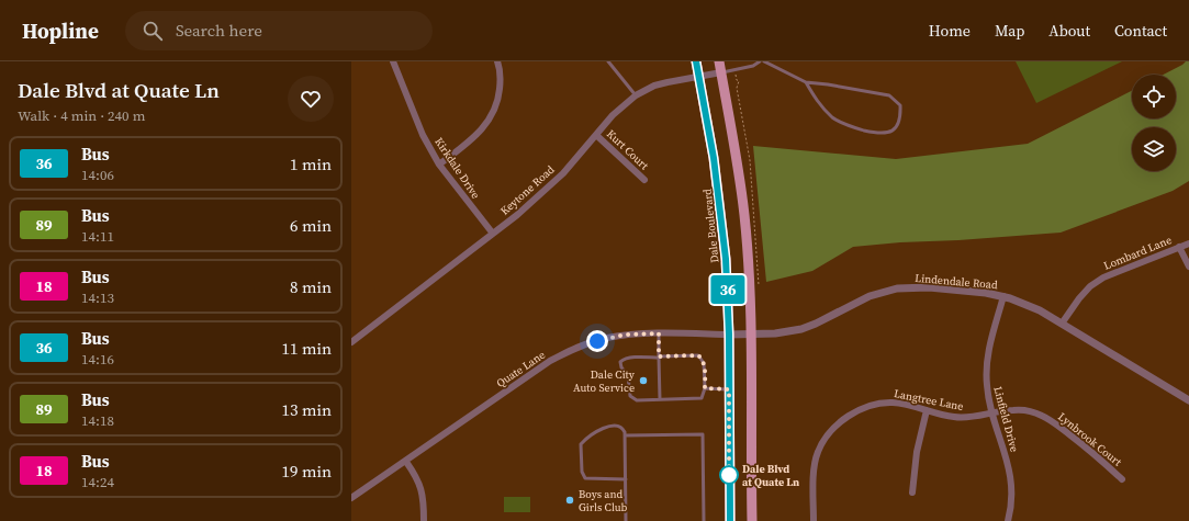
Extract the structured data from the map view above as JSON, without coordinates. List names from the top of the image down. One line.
{"streets":{"main road":["Dale Boulevard"],"street":["Kurt Court","Kirkdale Drive","Keytone Road","Lombard Lane","Lindendale Road","Quate Lane","Langtree Lane","Linfield Drive","Lynbrook Court"]},"crossings":[["Kurt Court","Keytone Road"],["Kirkdale Drive","Keytone Road"],["Keytone Road","Dale Boulevard"],["Dale Boulevard","Lindendale Road"],["Dale Boulevard","Quate Lane"],["Lombard Lane","Lindendale Road"],["Lindendale Road","Quate Lane"],["Lindendale Road","Linfield Drive"],["Langtree Lane","Linfield Drive"],["Langtree Lane","Lynbrook Court"],["Linfield Drive","Lynbrook Court"]],"places":["Dale City Auto Service","Dale Blvd at Quate Ln","Boys and Girls Club"],"lines":["bus line 36"],"page":{"header":"Hopline","search":"Search here","nav":["Home","Map","About","Contact"],"heading":["Dale Blvd at Quate Ln","Walk · 4 min · 240 m"],"on_map":"36","list":[{"mark":"36","name":"Bus","note":"14:06","value":"1 min"},{"mark":"89","name":"Bus","note":"14:11","value":"6 min"},{"mark":"18","name":"Bus","note":"14:13","value":"8 min"},{"mark":"36","name":"Bus","note":"14:16","value":"11 min"},{"mark":"89","name":"Bus","note":"14:18","value":"13 min"},{"mark":"18","name":"Bus","note":"14:24","value":"19 min"}]}}
